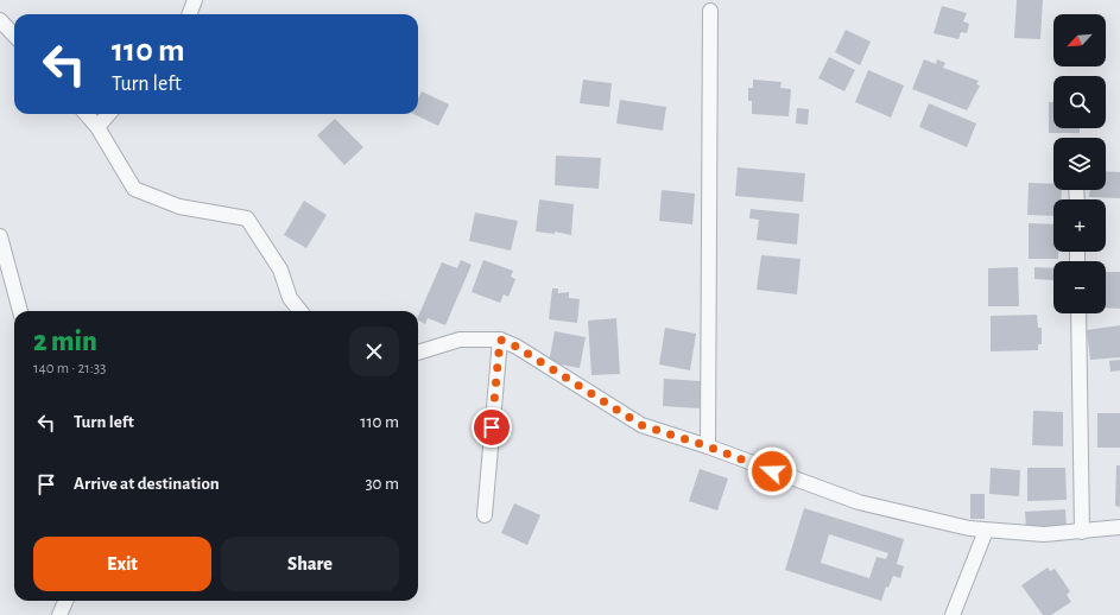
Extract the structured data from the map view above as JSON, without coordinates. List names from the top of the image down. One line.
{"north":"bottom left","page":{"map_buttons":["+","−"],"turn":["110 m","Turn left"],"heading":["2 min","140 m · 21:33"],"list":[{"name":"Turn left","value":"110 m"},{"name":"Arrive at destination","value":"30 m"}],"buttons":["Exit","Share"]}}
